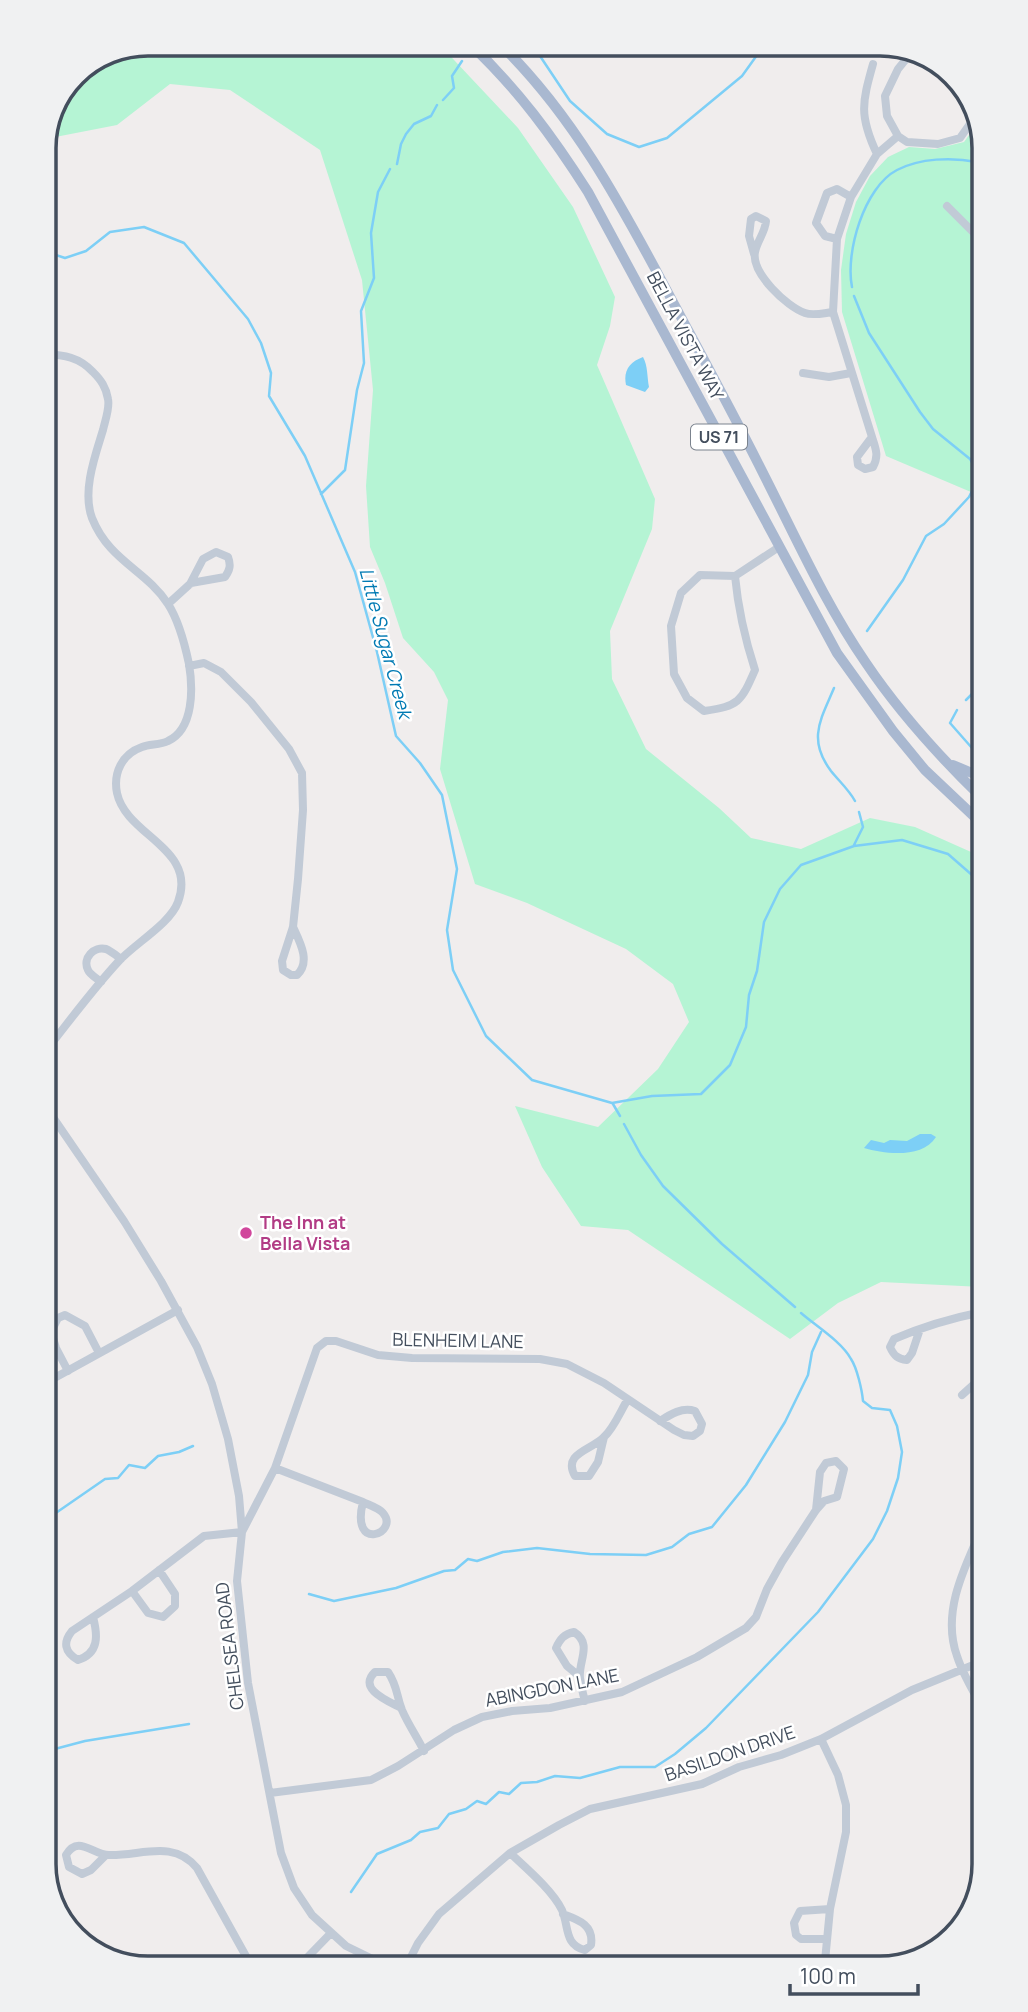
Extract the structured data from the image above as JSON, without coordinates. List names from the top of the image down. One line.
{"streets":{"main road":["BELLA VISTA WAY","US 71"],"street":["BLENHEIM LANE","CHELSEA ROAD","ABINGDON LANE","BASILDON DRIVE"]},"crossings":[["BLENHEIM LANE","CHELSEA ROAD"],["CHELSEA ROAD","ABINGDON LANE"]],"water":["Little Sugar Creek"],"places":["The Inn at Bella Vista"],"scale_bar":"100 m"}
